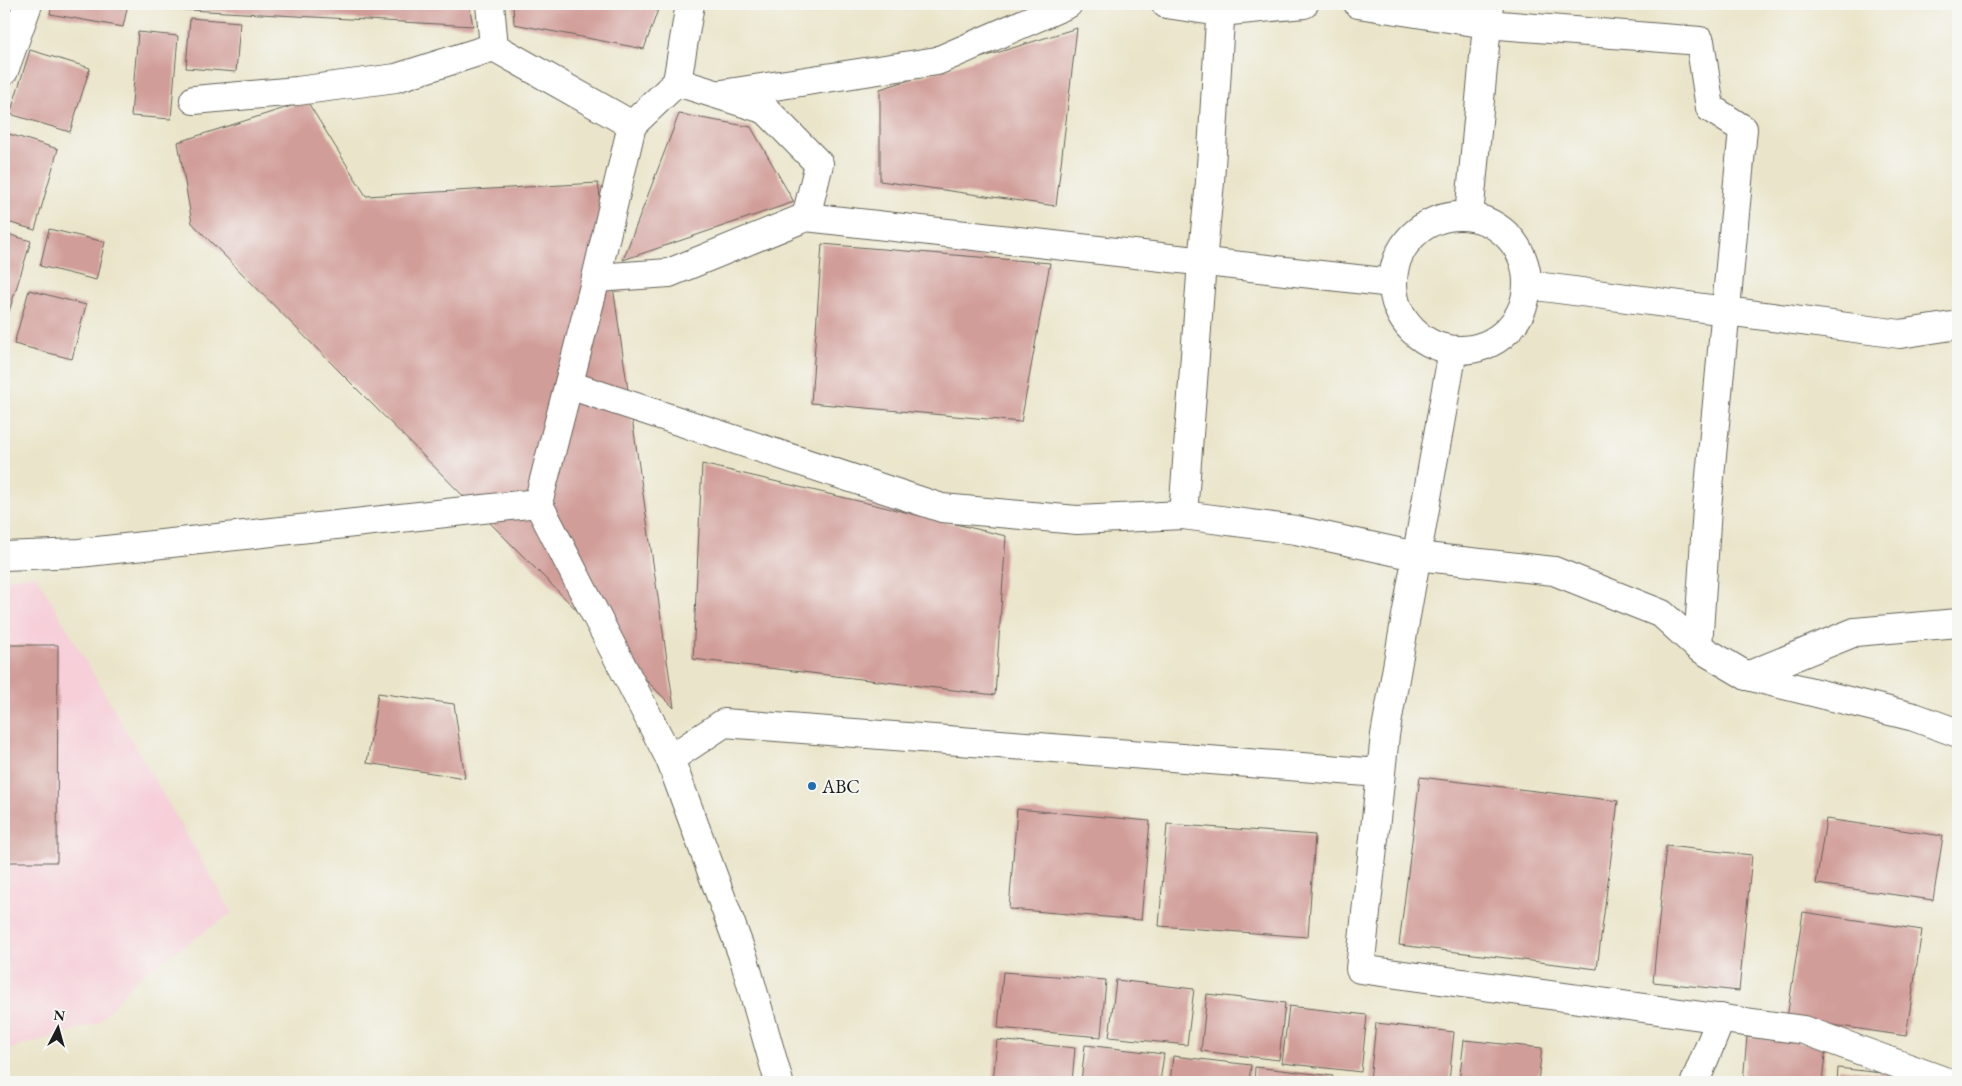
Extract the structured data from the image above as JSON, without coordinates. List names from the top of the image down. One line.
{"places":["ABC"],"north":"top"}
